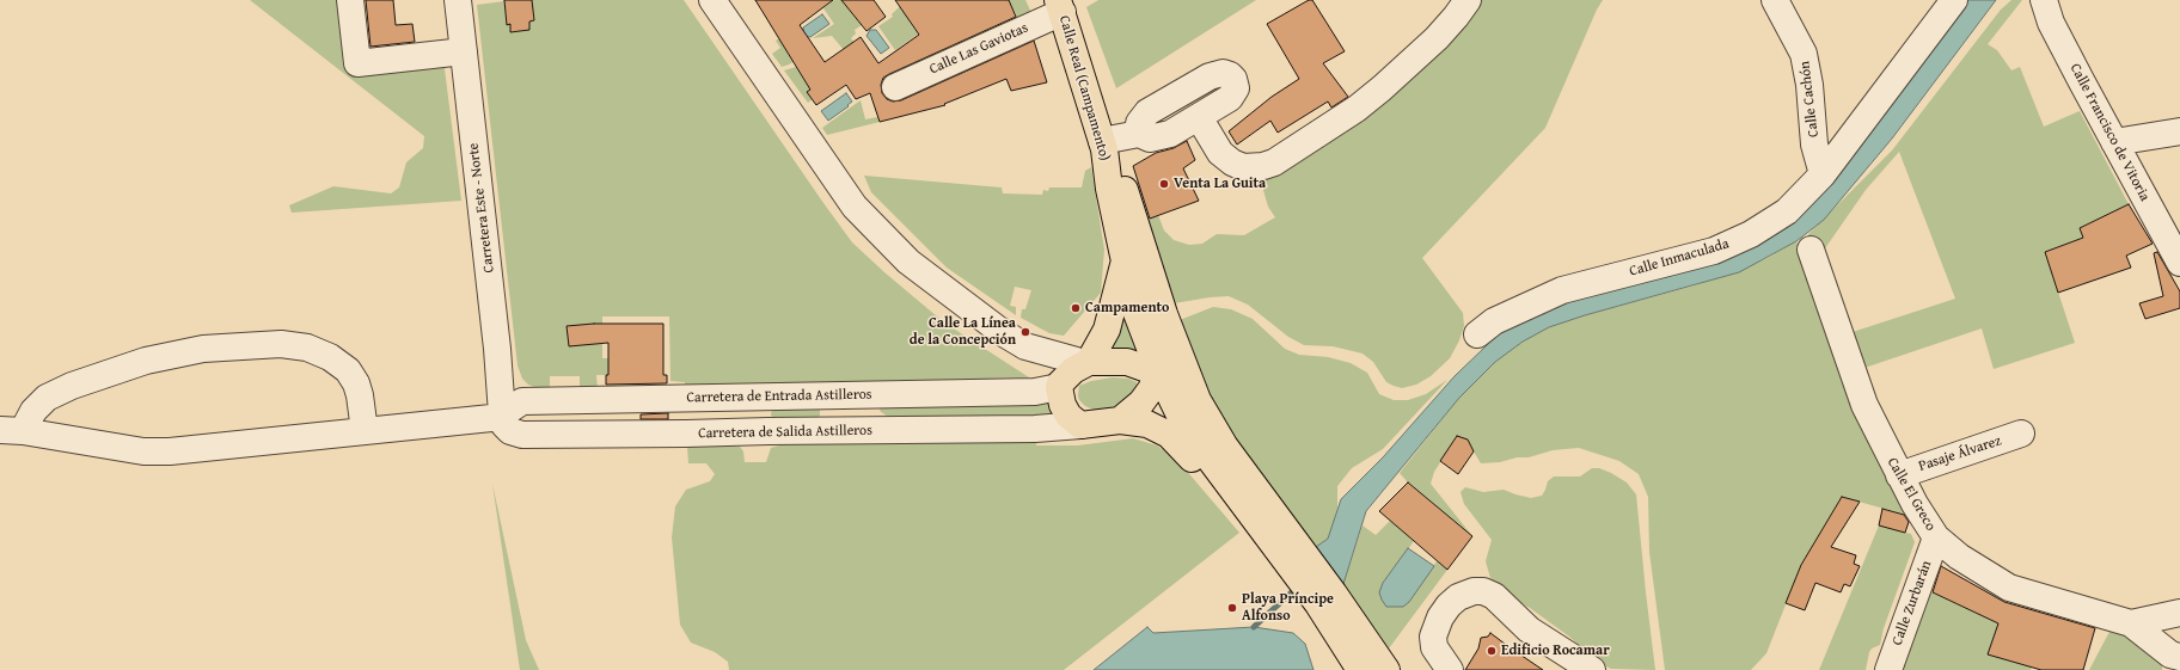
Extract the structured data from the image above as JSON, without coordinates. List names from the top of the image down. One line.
{"streets":{"highway":["Calle Real (Campamento)"],"street":["Calle Las Gaviotas","Calle Cachón","Calle Francisco de Vitoria","Carretera Este - Norte","Calle Inmaculada","Carretera de Entrada Astilleros","Carretera de Salida Astilleros","Pasaje Álvarez","Calle El Greco","Calle Zurbarán"]},"crossings":[["Calle Las Gaviotas","Calle Real (Campamento)"],["Calle Cachón","Calle Inmaculada"],["Carretera Este - Norte","Carretera de Entrada Astilleros"],["Carretera Este - Norte","Carretera de Salida Astilleros"],["Carretera de Entrada Astilleros","Carretera de Salida Astilleros"],["Pasaje Álvarez","Calle El Greco"],["Calle El Greco","Calle Zurbarán"]],"places":["Venta La Guita","Campamento","Calle La Línea de la Concepción","Playa Príncipe Alfonso","Edificio Rocamar"]}
